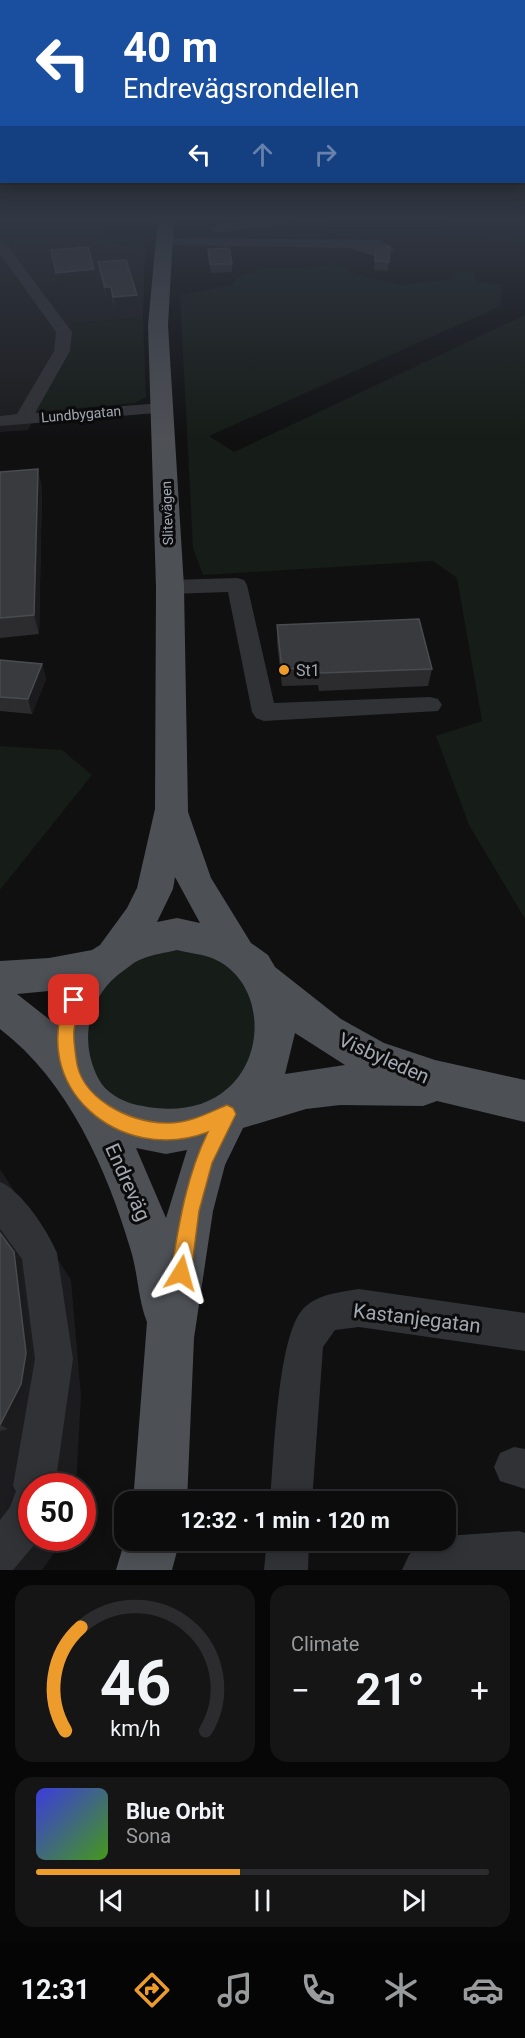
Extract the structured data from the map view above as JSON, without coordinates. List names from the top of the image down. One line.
{"streets":{"main road":["Slitevägen","Visbyleden","Endreväg"],"street":["Lundbygatan","Kastanjegatan"]},"crossings":[["Lundbygatan","Slitevägen"],["Slitevägen","Visbyleden"],["Slitevägen","Endreväg"],["Visbyleden","Endreväg"]],"places":["St1"],"page":{"turn":["40 m","Endrevägsrondellen"],"limit":"50","trip":"12:32 · 1 min · 120 m","tile":"Climate","heat":["−","21°","+"],"song":["Blue Orbit","Sona"],"tabs":"12:31","gauge":["46","km/h"]}}
